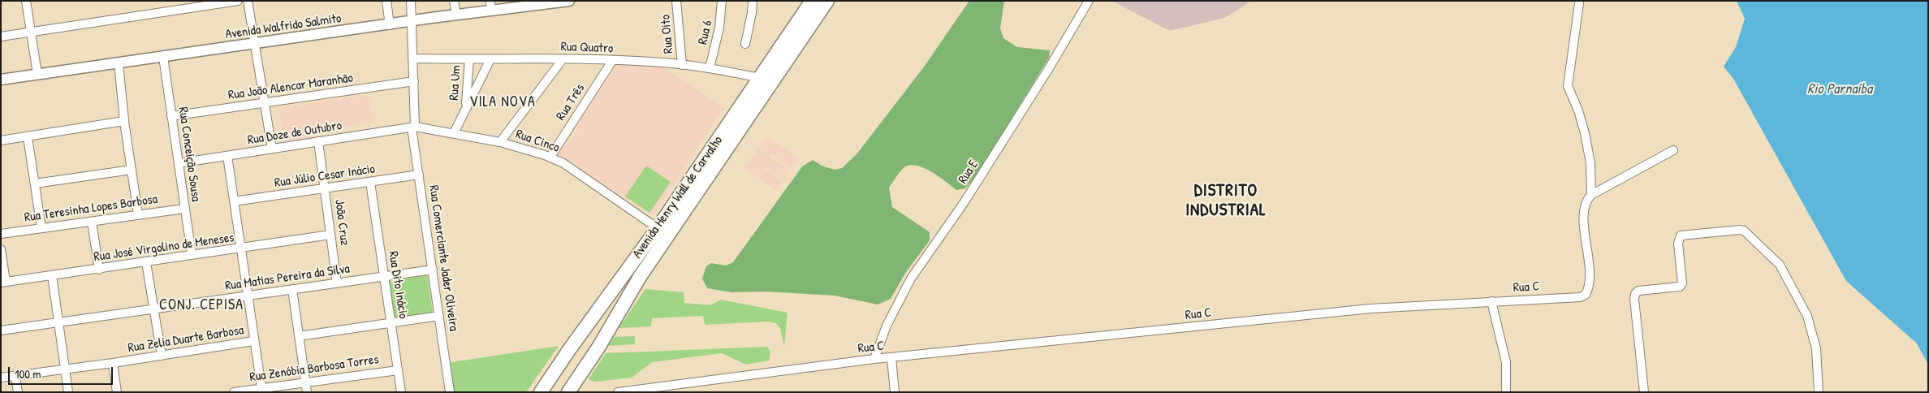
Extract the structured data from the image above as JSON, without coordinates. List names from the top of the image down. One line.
{"streets":{"main road":["Avenida Henry Wall de Carvalho"],"street":["Avenida Walfrido Salmito","Rua 6","Rua Oito","Rua Quatro","Rua Um","Rua João Alencar Maranhão","Rua Três","Rua Doze de Outubro","Rua Cinco","Rua Conceição Sousa","Rua E","Rua Júlio Cesar Inácio","Rua Teresinha Lopes Barbosa","João Cruz","Rua José Virgolino de Meneses","Rua Comerciante Jader Oliveira","Rua Matias Pereira da Silva","Rua Dito Inácio","Rua C","Rua Zelia Duarte Barbosa","Rua Zenóbia Barbosa Torres"]},"crossings":[["Avenida Walfrido Salmito","Rua Conceição Sousa"],["Avenida Walfrido Salmito","Rua Comerciante Jader Oliveira"],["Rua 6","Rua Quatro"],["Rua Oito","Rua Quatro"],["Rua Quatro","Rua Um"],["Rua Quatro","Rua Três"],["Rua Quatro","Avenida Henry Wall de Carvalho"],["Rua Quatro","Rua Comerciante Jader Oliveira"],["Rua Um","Rua Cinco"],["Rua João Alencar Maranhão","Rua Conceição Sousa"],["Rua João Alencar Maranhão","Rua Comerciante Jader Oliveira"],["Rua Três","Rua Cinco"],["Rua Doze de Outubro","Rua Cinco"],["Rua Doze de Outubro","Rua Conceição Sousa"],["Rua Doze de Outubro","João Cruz"],["Rua Doze de Outubro","Rua Comerciante Jader Oliveira"],["Rua Cinco","Avenida Henry Wall de Carvalho"],["Rua Cinco","Rua Comerciante Jader Oliveira"],["Rua Conceição Sousa","Rua Teresinha Lopes Barbosa"],["Rua Conceição Sousa","Rua José Virgolino de Meneses"],["Rua E","Rua C"],["Rua Júlio Cesar Inácio","João Cruz"],["Rua Júlio Cesar Inácio","Rua Comerciante Jader Oliveira"],["Rua Júlio Cesar Inácio","Rua Dito Inácio"],["João Cruz","Rua José Virgolino de Meneses"],["João Cruz","Rua Matias Pereira da Silva"],["Rua Comerciante Jader Oliveira","Rua Matias Pereira da Silva"],["Rua Matias Pereira da Silva","Rua Dito Inácio"],["Rua Dito Inácio","Rua Zenóbia Barbosa Torres"]],"districts":["VILA NOVA","DISTRITO INDUSTRIAL","CONJ. CEPISA"],"water":["Rio Parnaíba"],"scale_bar":"100 m"}
